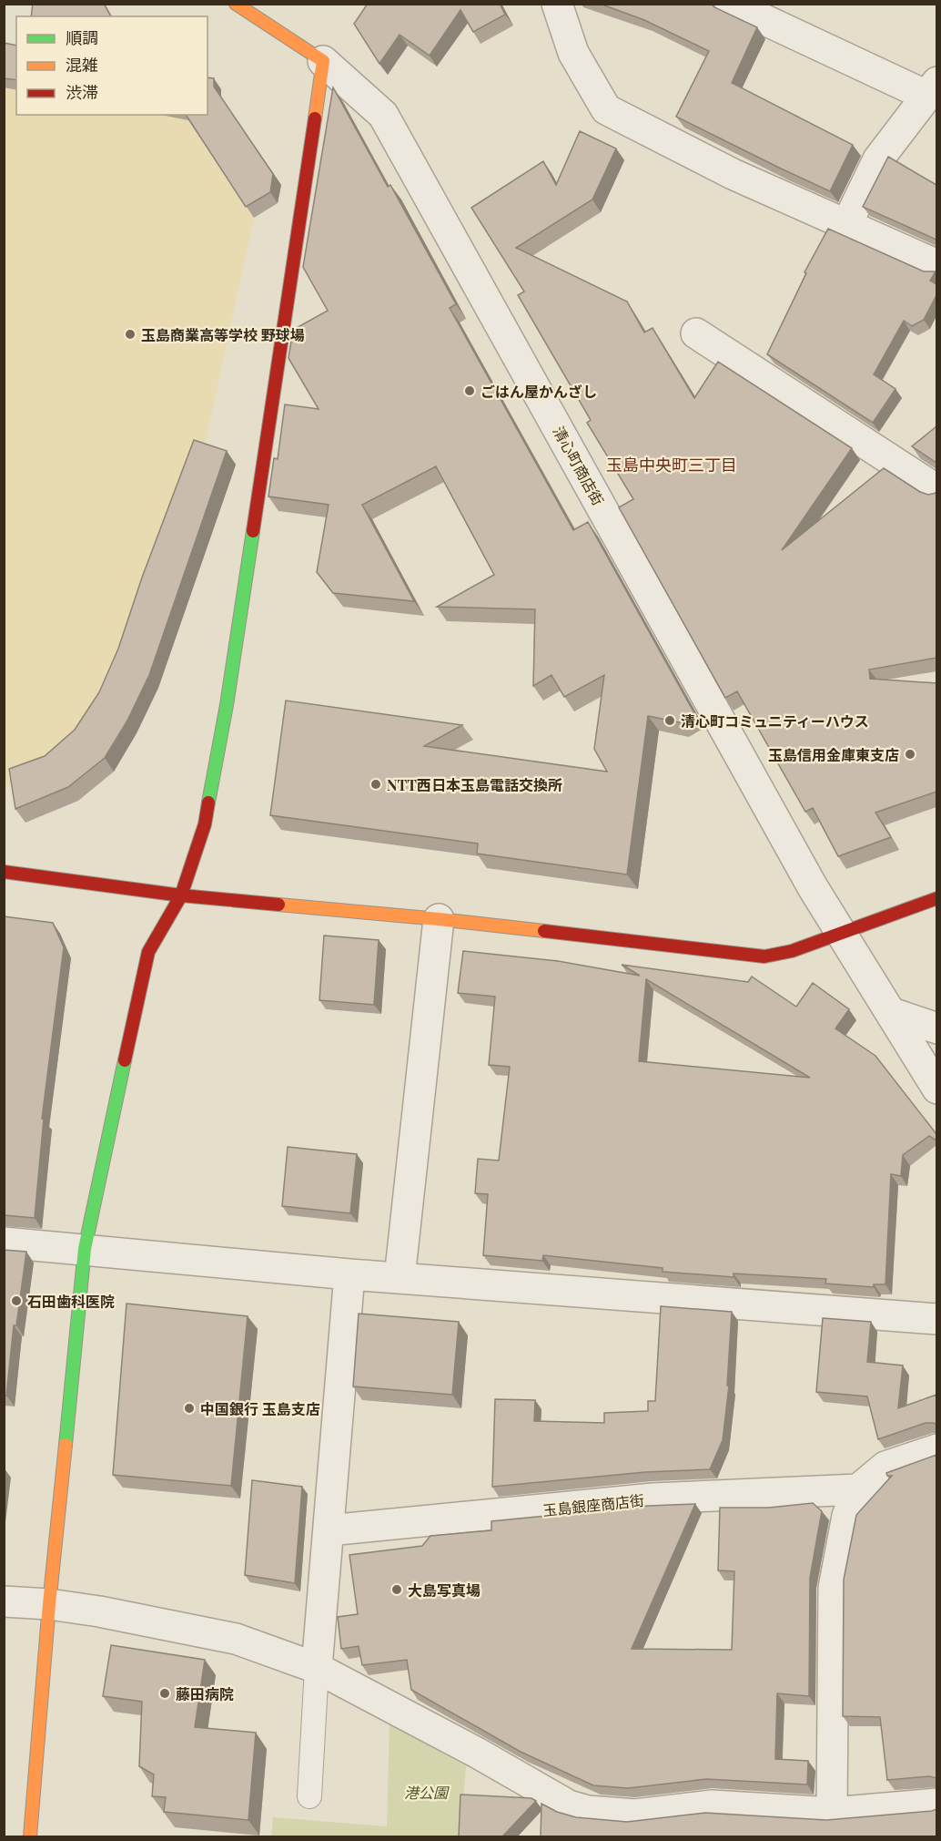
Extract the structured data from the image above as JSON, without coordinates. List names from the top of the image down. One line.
{"streets":{"street":["清心町商店街","玉島銀座商店街"]},"districts":["玉島中央町三丁目"],"parks":["港公園"],"places":["玉島商業高等学校 野球場","ごはん屋かんざし","清心町コミュニティーハウス","玉島信用金庫東支店","NTT西日本玉島電話交換所","石田歯科医院","中国銀行 玉島支店","大島写真場","藤田病院"],"legend":["順調","混雑","渋滞"]}
